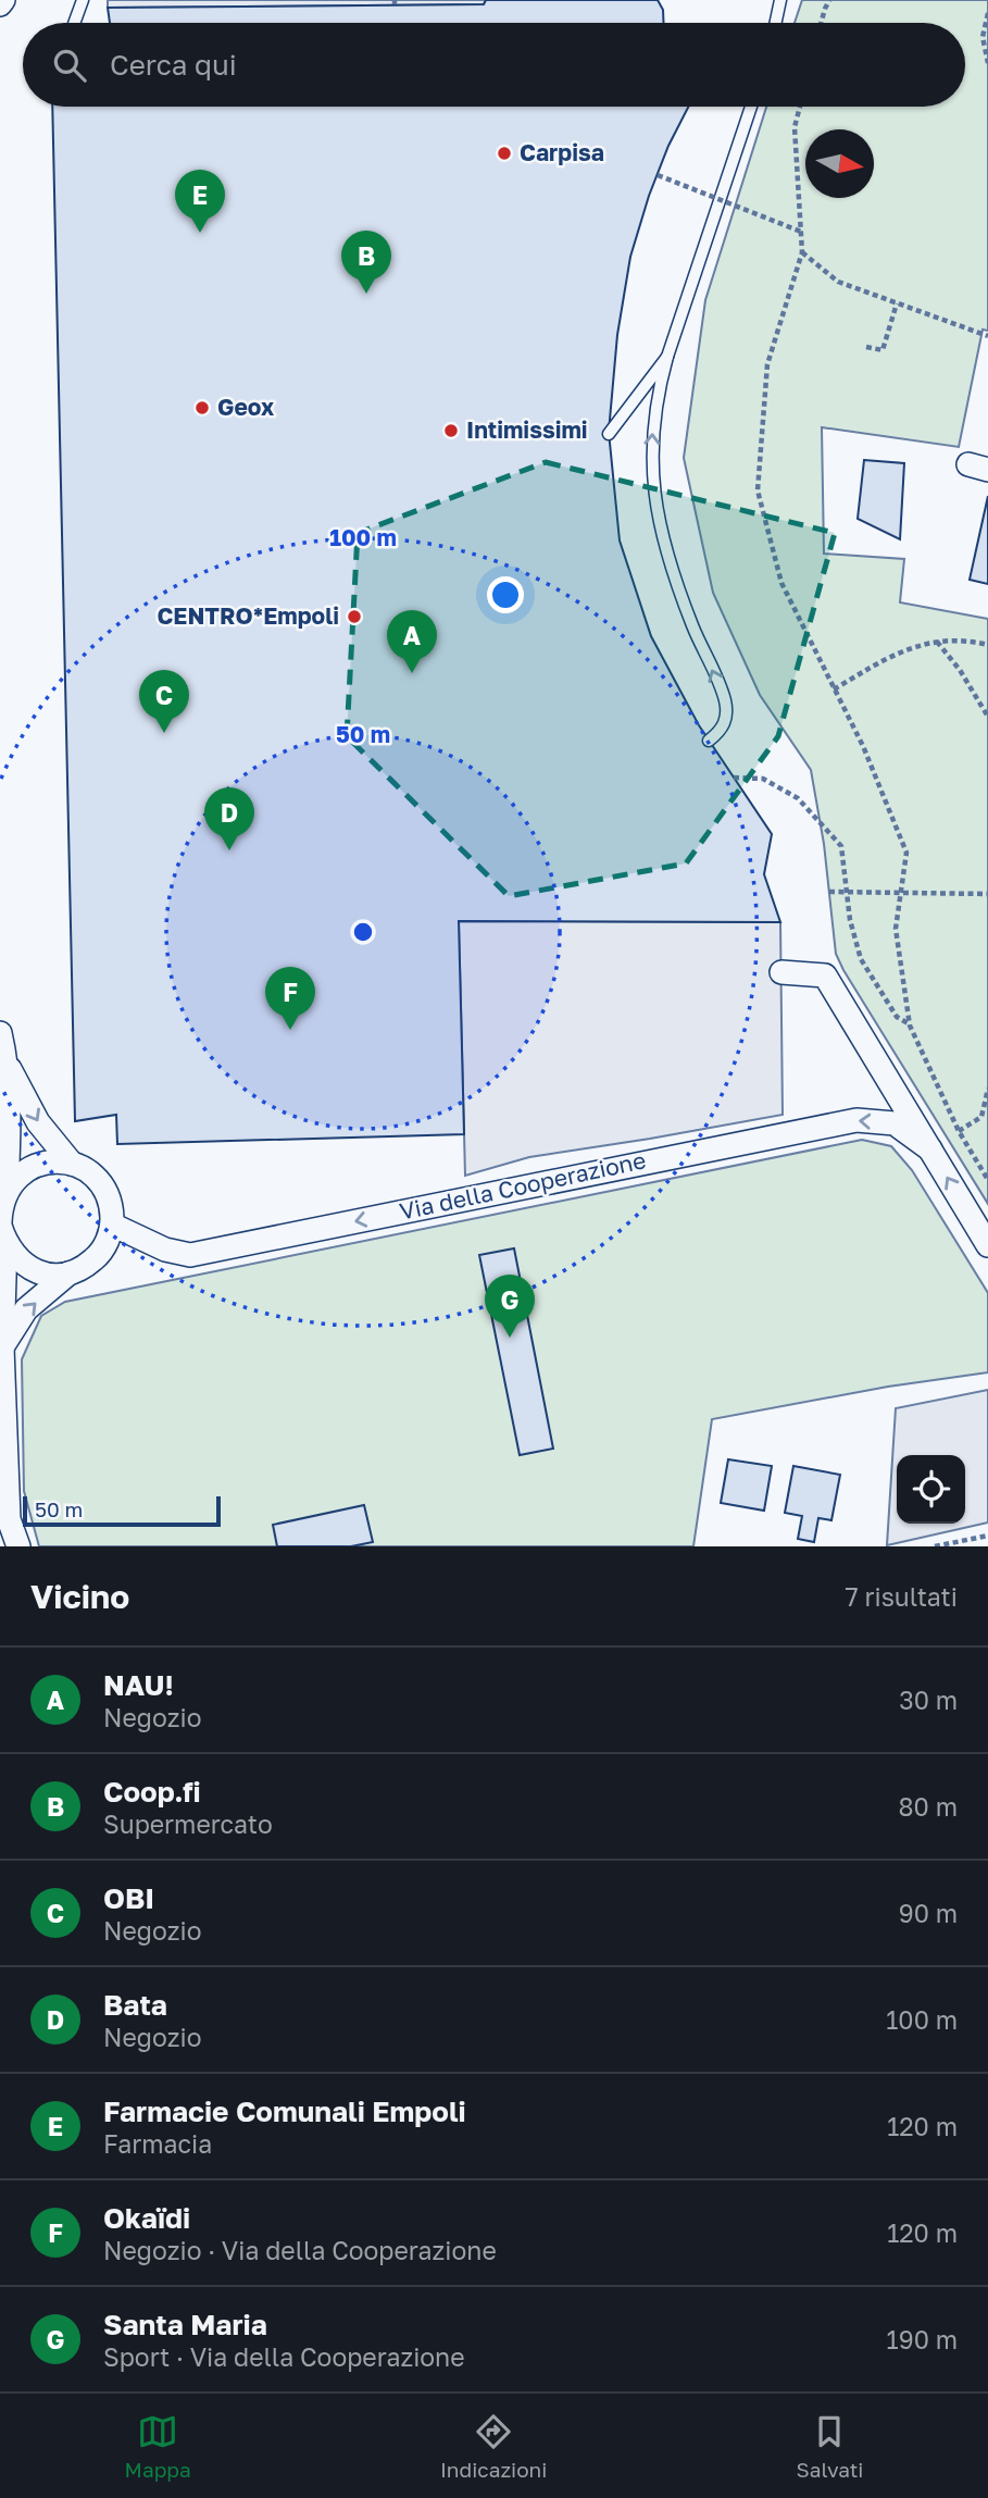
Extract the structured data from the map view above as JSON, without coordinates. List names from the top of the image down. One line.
{"streets":{"street":["Via della Cooperazione"]},"one_way":["Via della Cooperazione"],"places":["Carpisa","Geox","Intimissimi","CENTRO*Empoli"],"scale_bar":"50 m","north":"right","page":{"search":"Cerca qui","pins":["E","B","A","C","D","F","G"],"scale":"50 m","heading":["Vicino","7 risultati"],"list":[{"mark":"A","name":"NAU!","note":"Negozio","value":"30 m"},{"mark":"B","name":"Coop.fi","note":"Supermercato","value":"80 m"},{"mark":"C","name":"OBI","note":"Negozio","value":"90 m"},{"mark":"D","name":"Bata","note":"Negozio","value":"100 m"},{"mark":"E","name":"Farmacie Comunali Empoli","note":"Farmacia","value":"120 m"},{"mark":"F","name":"Okaïdi","note":"Negozio · Via della Cooperazione","value":"120 m"},{"mark":"G","name":"Santa Maria","note":"Sport · Via della Cooperazione","value":"190 m"}],"nav":["Mappa","Indicazioni","Salvati"]},"rings":["100 m","50 m"]}
